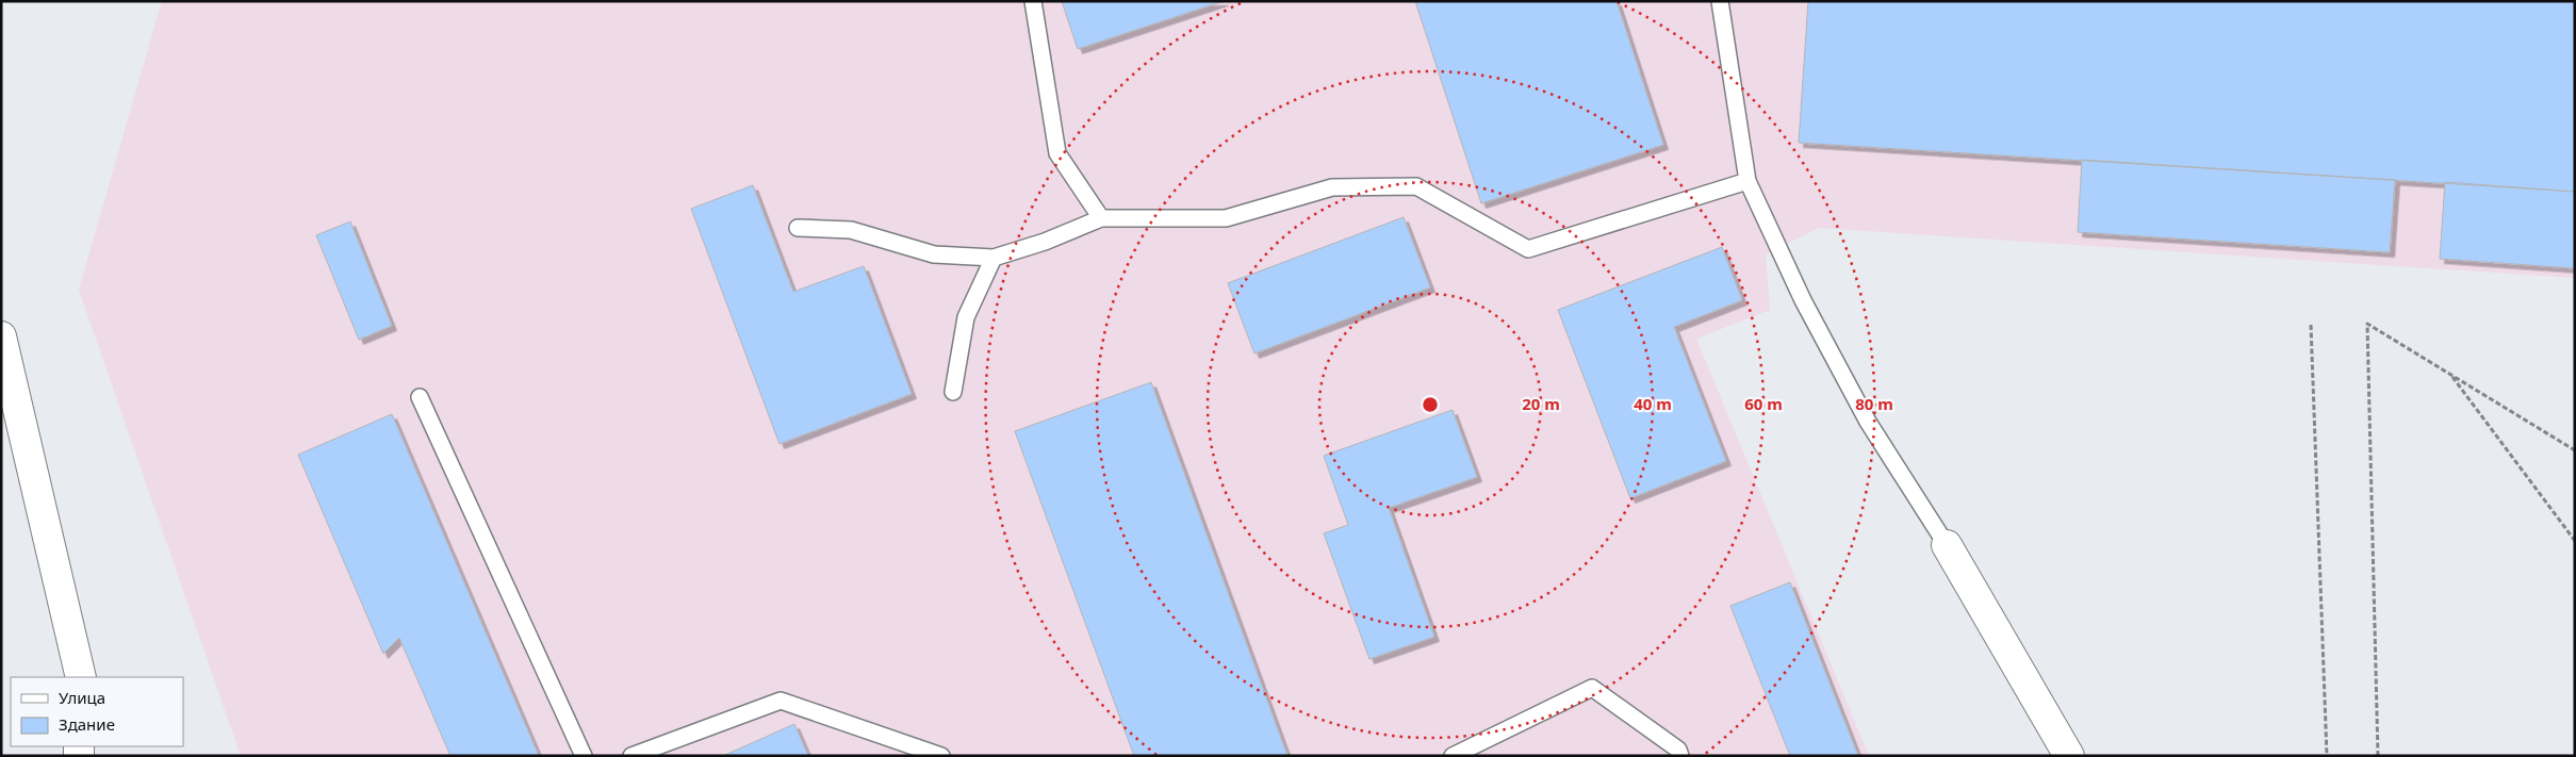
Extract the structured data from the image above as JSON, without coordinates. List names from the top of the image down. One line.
{"legend":["Улица","Здание"],"rings":["20 m","40 m","60 m","80 m"]}
